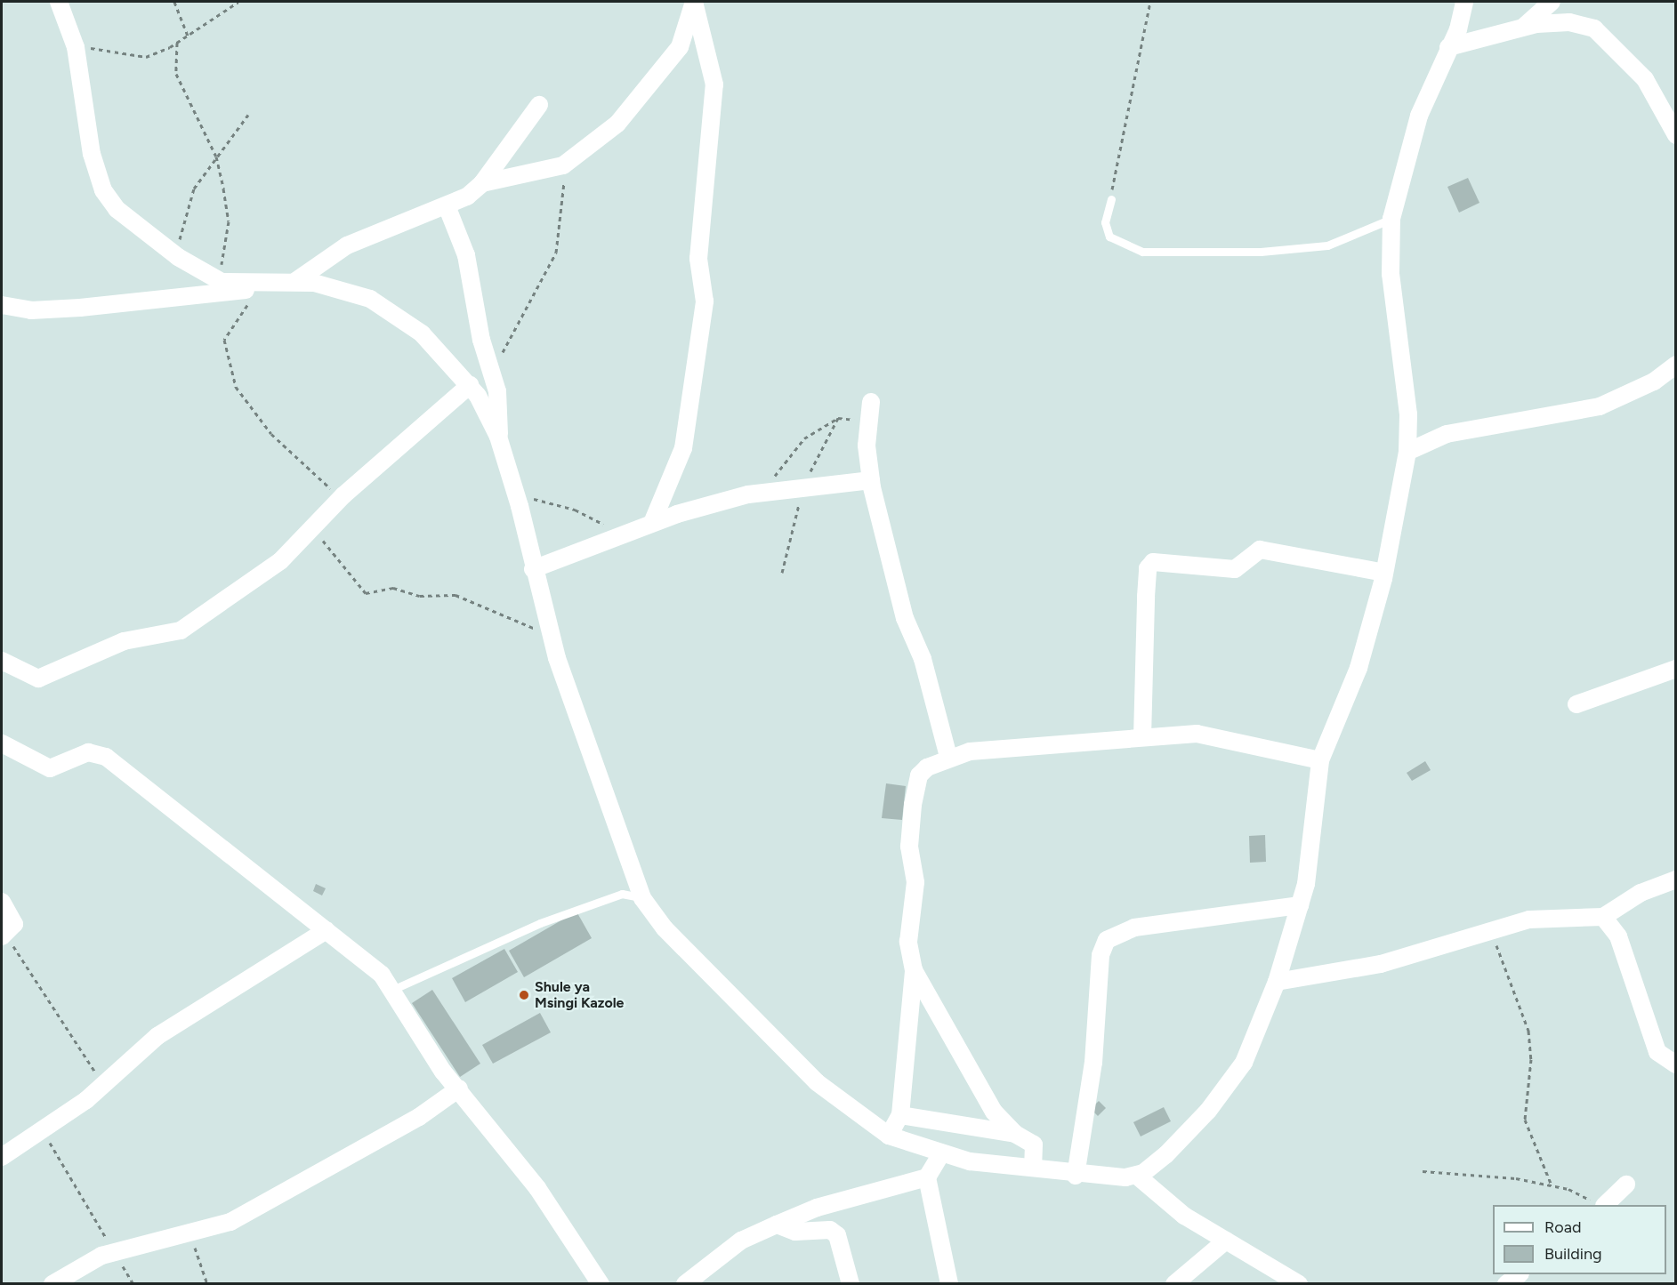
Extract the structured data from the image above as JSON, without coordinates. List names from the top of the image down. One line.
{"places":["Shule ya Msingi Kazole"],"legend":["Road","Building"]}
